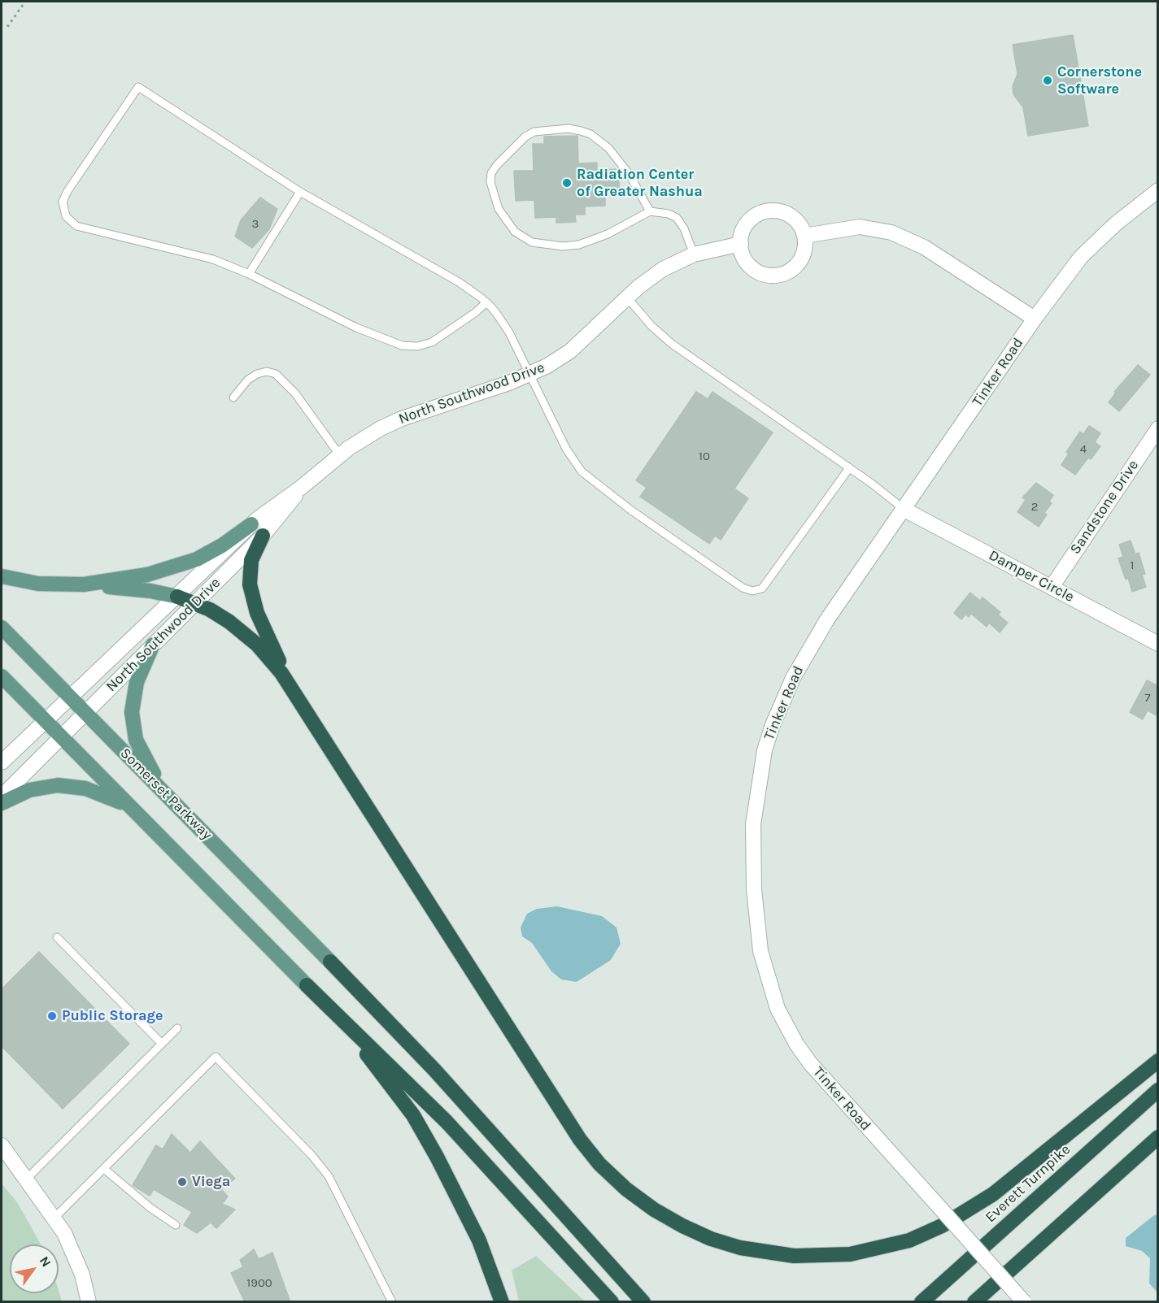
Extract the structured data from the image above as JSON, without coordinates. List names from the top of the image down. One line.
{"streets":{"highway":["Everett Turnpike"],"main road":["Somerset Parkway"],"street":["Tinker Road","North Southwood Drive","Sandstone Drive","Damper Circle"]},"crossings":[["Tinker Road","Damper Circle"],["North Southwood Drive","Somerset Parkway"],["Sandstone Drive","Damper Circle"]],"places":["Cornerstone Software","Radiation Center of Greater Nashua","Public Storage","Viega"],"house_numbers":["3","4","10","2","1","7","1900"],"north":"top right"}
